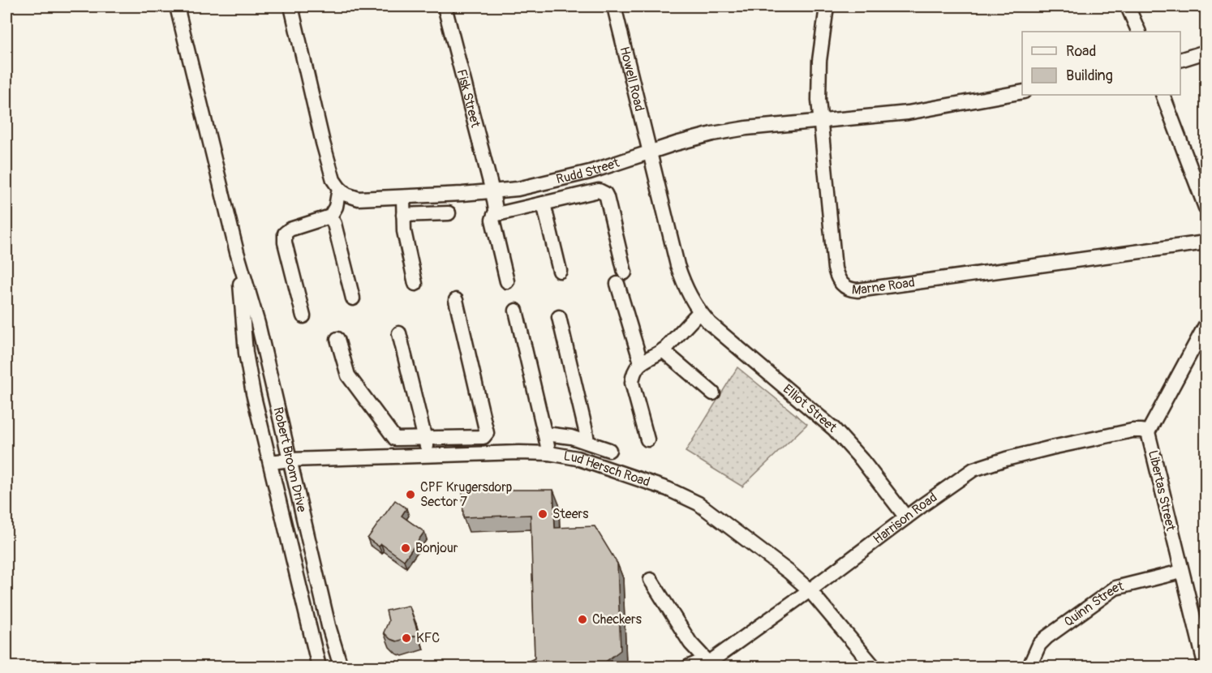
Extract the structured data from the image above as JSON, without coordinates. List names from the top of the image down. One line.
{"streets":{"street":["Howell Road","Fisk Street","Rudd Street","Marne Road","Elliot Street","Robert Broom Drive","Lud Hersch Road","Libertas Street","Harrison Road","Quinn Street"]},"crossings":[["Howell Road","Rudd Street"],["Howell Road","Elliot Street"],["Fisk Street","Rudd Street"],["Rudd Street","Marne Road"],["Rudd Street","Elliot Street"],["Elliot Street","Harrison Road"],["Robert Broom Drive","Lud Hersch Road"],["Lud Hersch Road","Harrison Road"],["Libertas Street","Harrison Road"],["Libertas Street","Quinn Street"]],"places":["CPF Krugersdorp Sector 7","Steers","Bonjour","Checkers","KFC"],"legend":["Road","Building"]}
